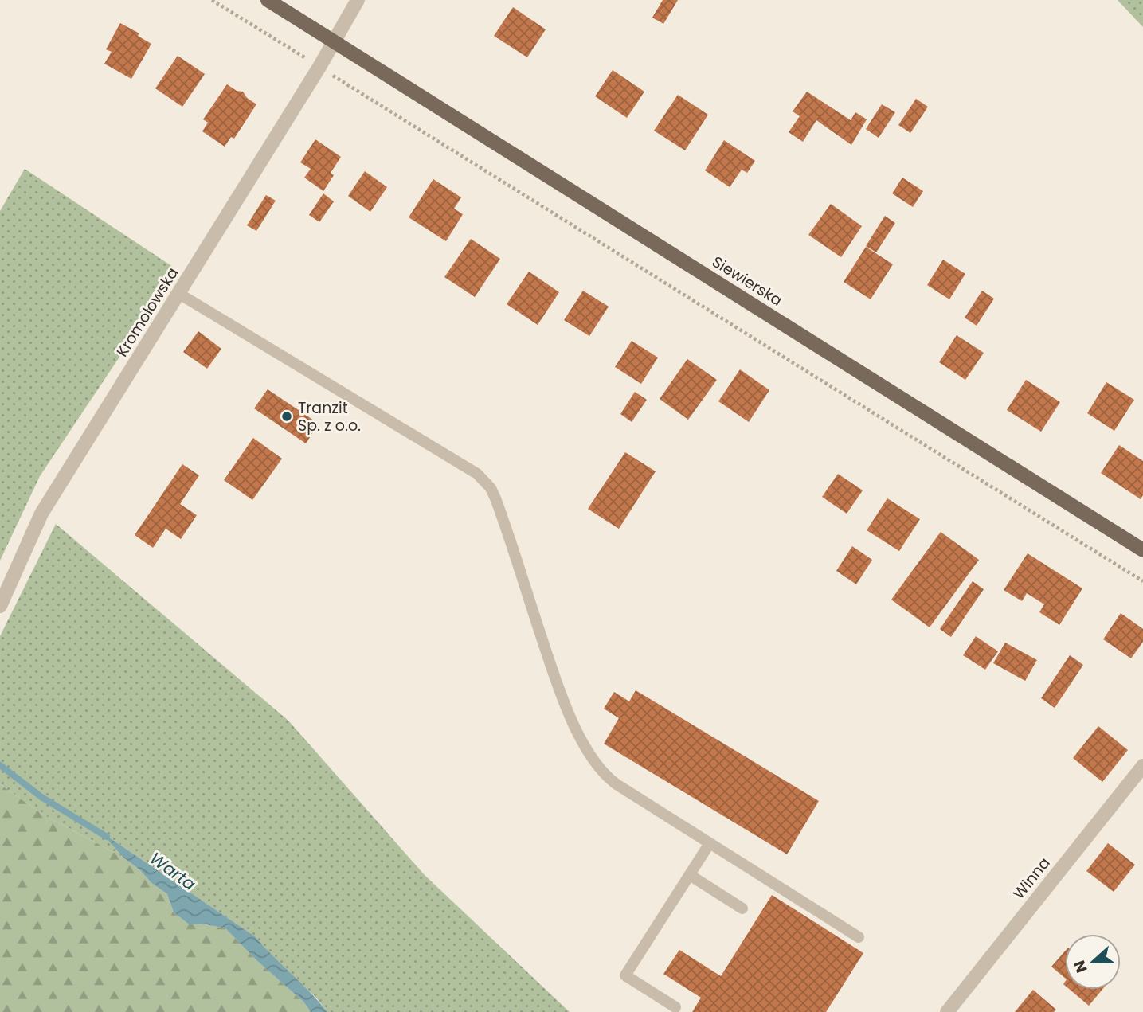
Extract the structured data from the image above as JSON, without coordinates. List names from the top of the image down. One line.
{"streets":{"main road":["Siewierska"],"street":["Kromołowska","Winna"]},"crossings":[["Siewierska","Kromołowska"]],"water":["Warta"],"places":["Tranzit Sp. z o.o."],"north":"left"}
